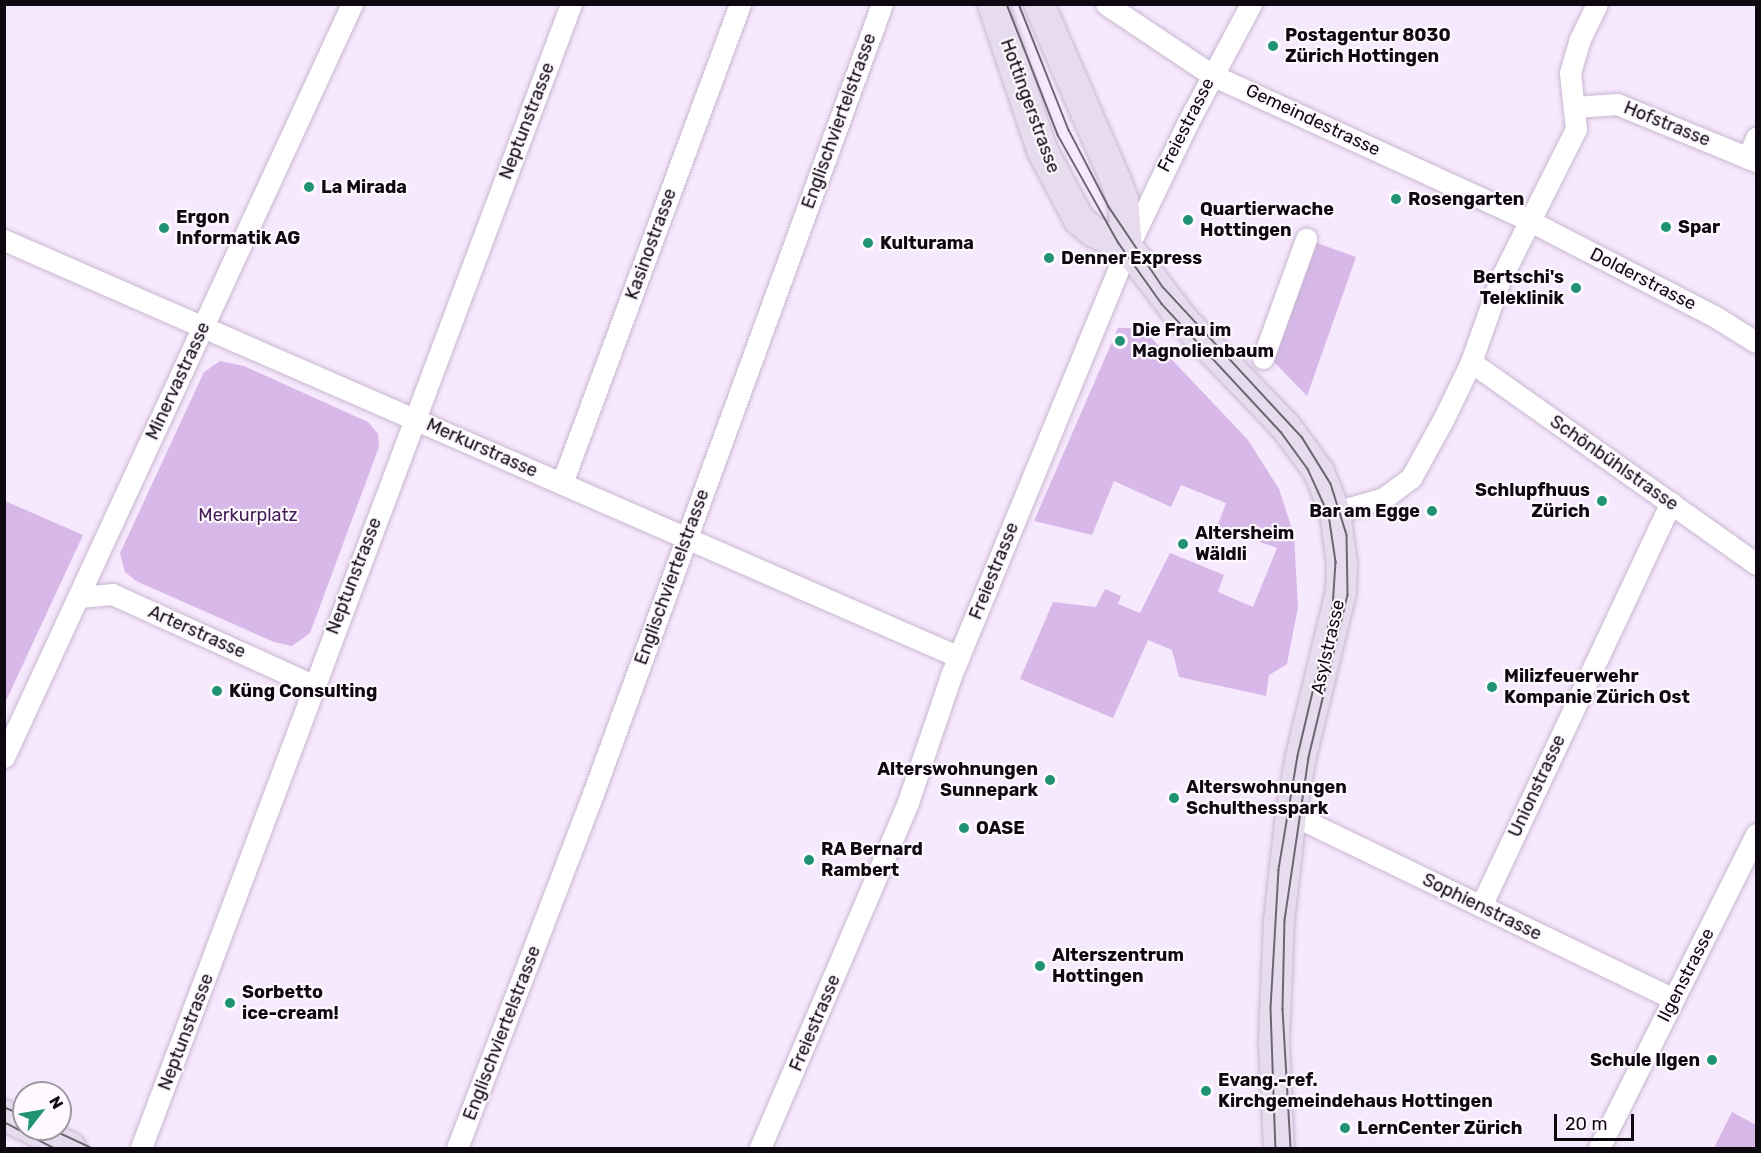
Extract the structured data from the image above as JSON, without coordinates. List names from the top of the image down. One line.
{"streets":{"main road":["Hottingerstrasse","Asylstrasse"],"street":["Gemeindestrasse","Neptunstrasse","Englischviertelstrasse","Hofstrasse","Freiestrasse","Kasinostrasse","Dolderstrasse","Minervastrasse","Merkurstrasse","Schönbühlstrasse","Arterstrasse","Unionstrasse","Sophienstrasse","Ilgenstrasse"]},"crossings":[["Hottingerstrasse","Freiestrasse"],["Hottingerstrasse","Asylstrasse"],["Gemeindestrasse","Freiestrasse"],["Gemeindestrasse","Dolderstrasse"],["Neptunstrasse","Merkurstrasse"],["Neptunstrasse","Arterstrasse"],["Englischviertelstrasse","Merkurstrasse"],["Freiestrasse","Merkurstrasse"],["Kasinostrasse","Merkurstrasse"],["Minervastrasse","Merkurstrasse"],["Minervastrasse","Arterstrasse"],["Schönbühlstrasse","Unionstrasse"],["Asylstrasse","Sophienstrasse"],["Unionstrasse","Sophienstrasse"],["Sophienstrasse","Ilgenstrasse"]],"parks":["Merkurplatz"],"places":["Postagentur 8030 Zürich Hottingen","La Mirada","Rosengarten","Quartierwache Hottingen","Spar","Ergon Informatik AG","Kulturama","Denner Express","Bertschi's Teleklinik","Die Frau im Magnolienbaum","Schlupfhuus Zürich","Bar am Egge","Altersheim Wäldli","Milizfeuerwehr Kompanie Zürich Ost","Küng Consulting","Alterswohnungen Sunnepark","Alterswohnungen Schulthesspark","OASE","RA Bernard Rambert","Alterszentrum Hottingen","Sorbetto ice-cream!","Schule Ilgen","Evang.-ref. Kirchgemeindehaus Hottingen","LernCenter Zürich"],"scale_bar":"20 m","north":"top right"}
